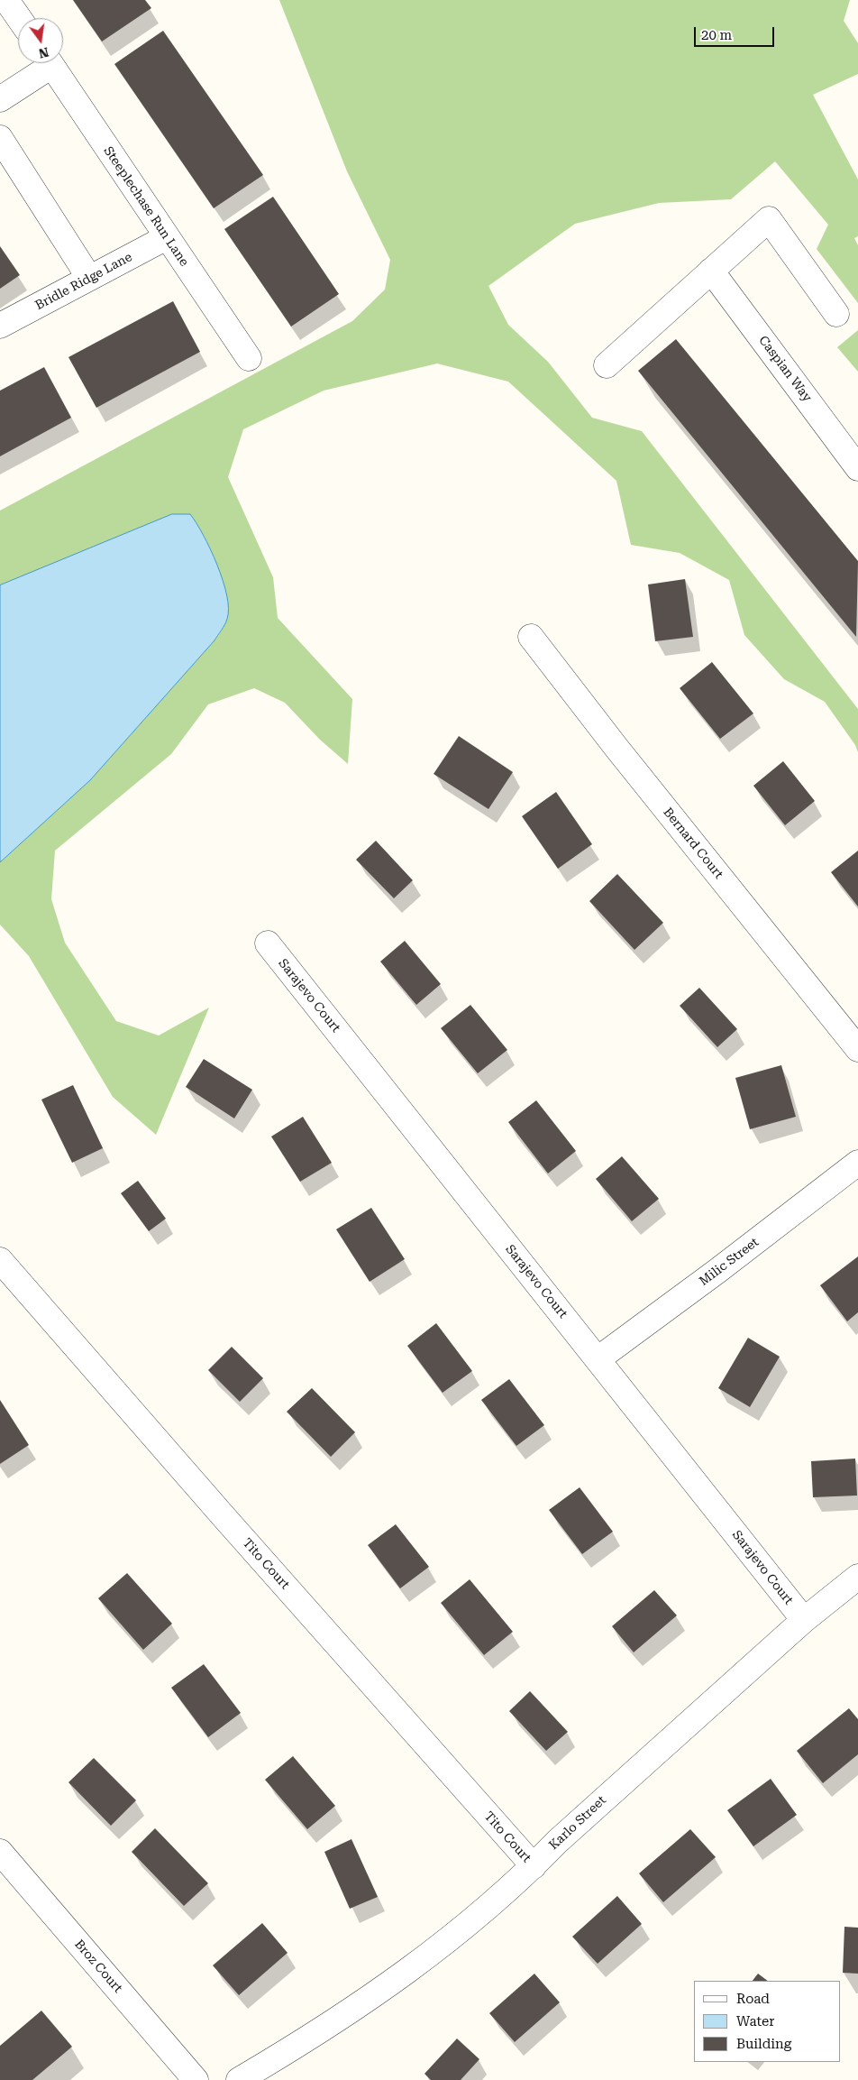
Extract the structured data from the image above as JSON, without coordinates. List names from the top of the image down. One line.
{"streets":{"street":["Steeplechase Run Lane","Bridle Ridge Lane","Caspian Way","Bernard Court","Sarajevo Court","Milic Street","Tito Court","Karlo Street","Broz Court"]},"crossings":[["Steeplechase Run Lane","Bridle Ridge Lane"],["Sarajevo Court","Milic Street"],["Sarajevo Court","Karlo Street"],["Tito Court","Karlo Street"]],"legend":["Road","Water","Building"],"scale_bar":"20 m","north":"bottom"}
